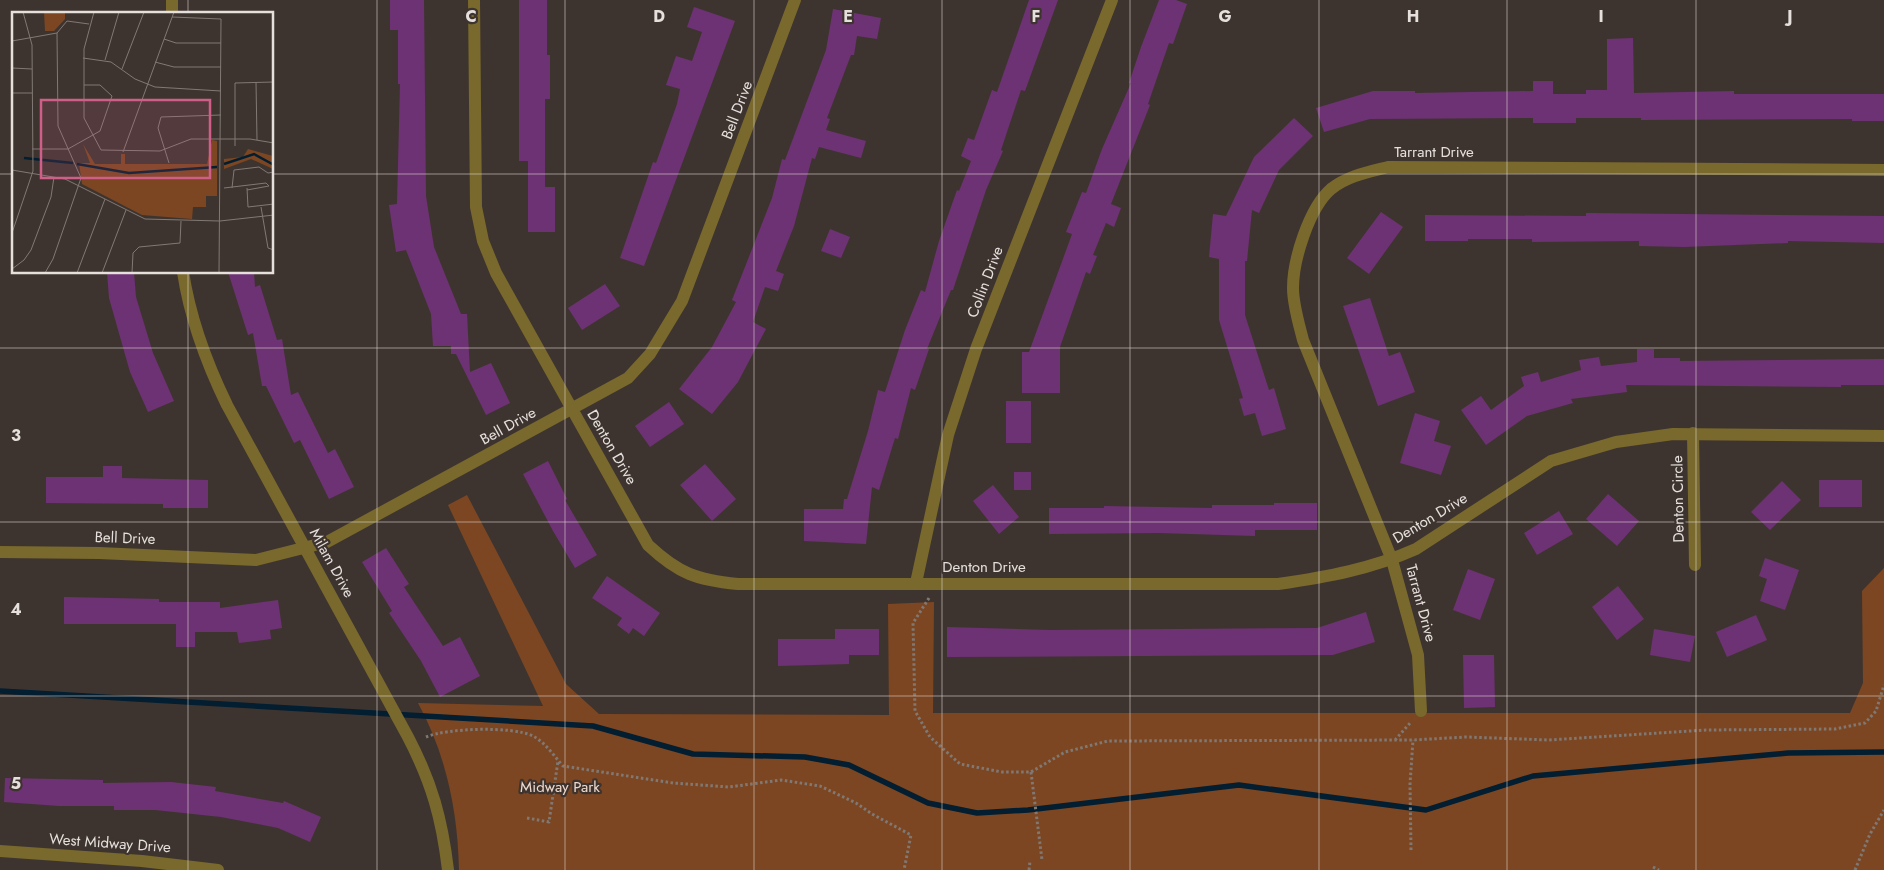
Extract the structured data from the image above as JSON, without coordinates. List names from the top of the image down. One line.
{"streets":{"street":["Bell Drive","Tarrant Drive","Collin Drive","Denton Drive","Denton Circle","Milam Drive","West Midway Drive"]},"crossings":[["Bell Drive","Denton Drive"],["Bell Drive","Milam Drive"],["Tarrant Drive","Denton Drive"],["Collin Drive","Denton Drive"],["Denton Drive","Denton Circle"]],"parks":["Midway Park"],"grid":{"columns":["C","D","E","F","G","H","I","J"],"rows":["3","4","5"]}}
